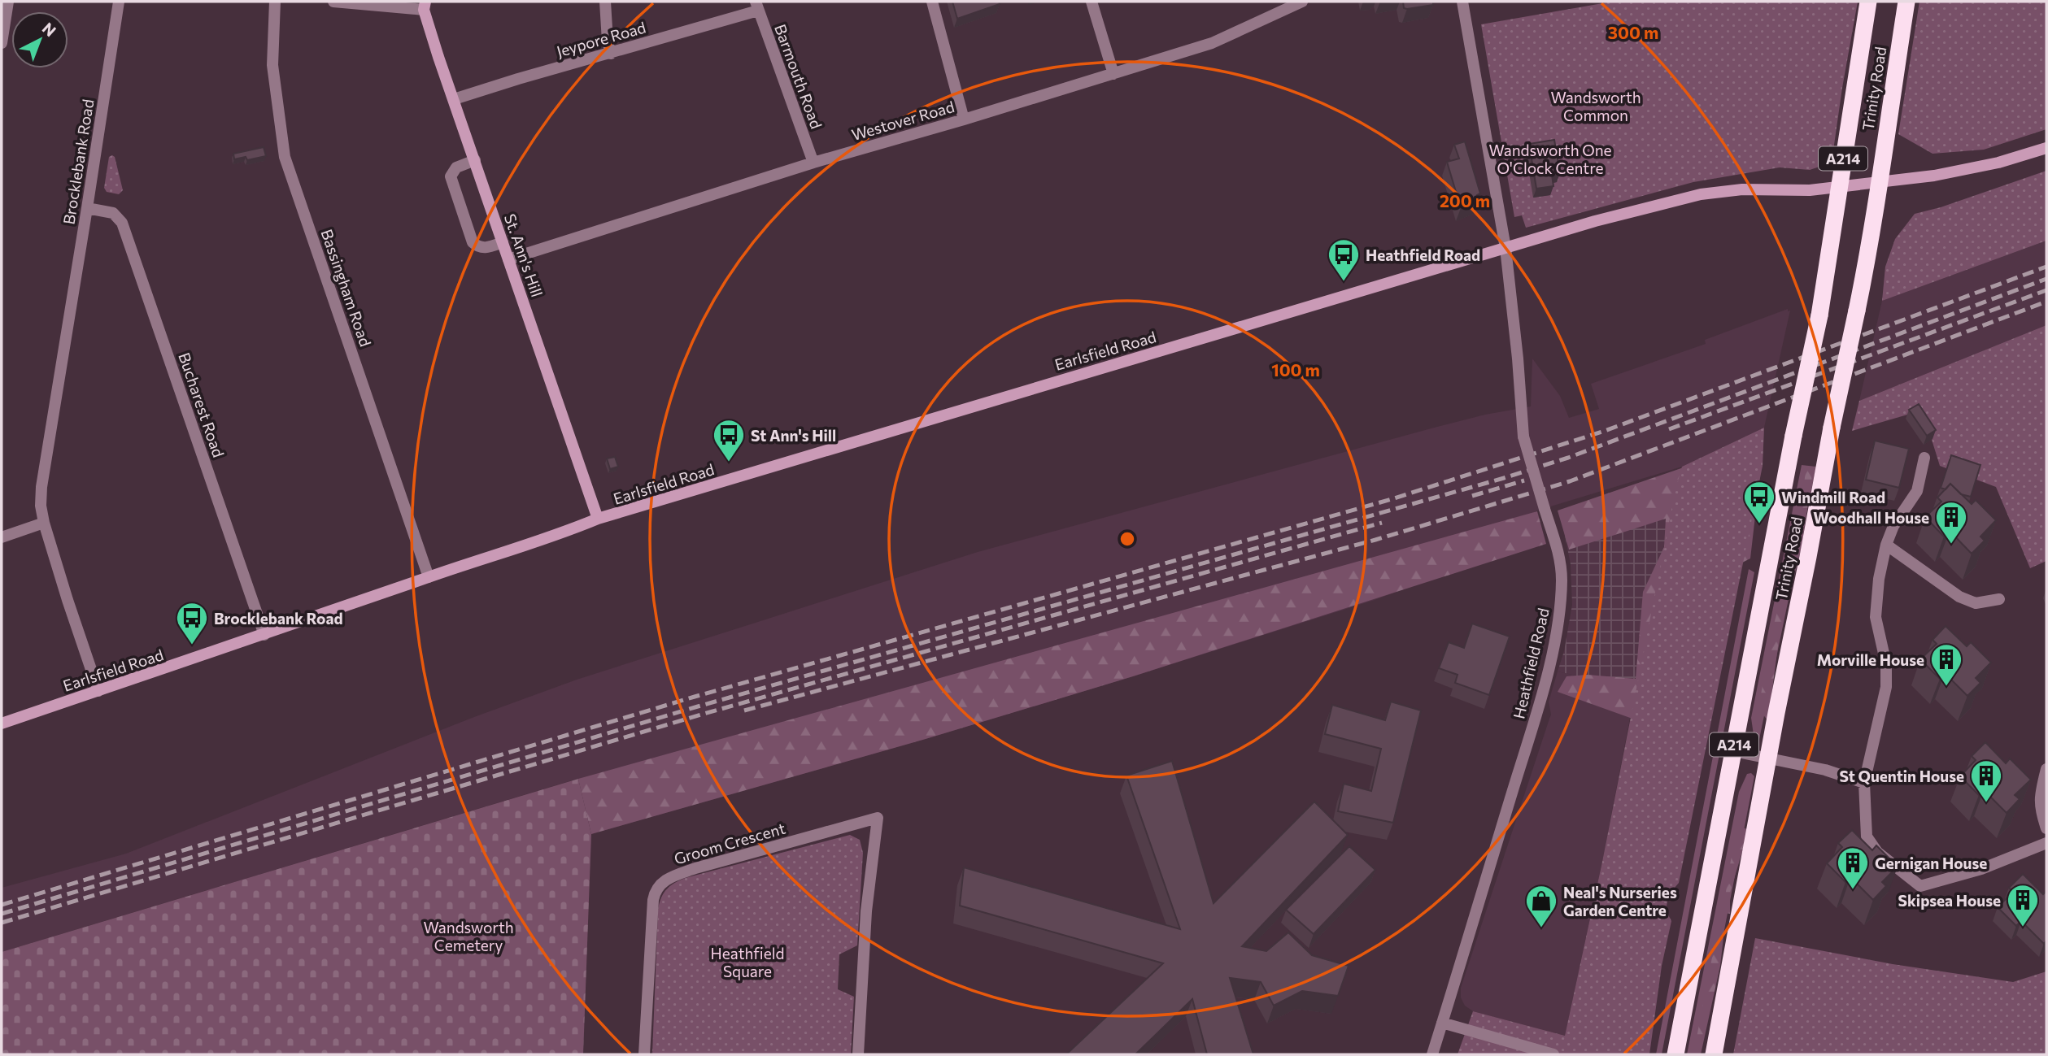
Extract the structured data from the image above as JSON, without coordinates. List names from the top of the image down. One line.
{"streets":{"highway":["Trinity Road","A214"],"main road":["St. Ann's Hill","Earlsfield Road"],"street":["Jeypore Road","Barmouth Road","Westover Road","Brocklebank Road","Bassingham Road","Bucharest Road","Heathfield Road","Groom Crescent"]},"crossings":[["Jeypore Road","Barmouth Road"],["Jeypore Road","St. Ann's Hill"],["Barmouth Road","Westover Road"],["Westover Road","St. Ann's Hill"],["Brocklebank Road","Earlsfield Road"],["Brocklebank Road","Bucharest Road"],["St. Ann's Hill","Earlsfield Road"],["Bassingham Road","Earlsfield Road"],["Earlsfield Road","Bucharest Road"],["Earlsfield Road","Heathfield Road"]],"parks":["Wandsworth Common","Wandsworth One O'Clock Centre","Wandsworth Cemetery","Heathfield Square"],"places":{"bus stop":["Heathfield Road","St Ann's Hill","Windmill Road","Brocklebank Road"],"building":["Woodhall House","Morville House","St Quentin House","Gernigan House","Skipsea House"],"shop":["Neal's Nurseries Garden Centre"]},"north":"top right","rings":["300 m","200 m","100 m"]}
